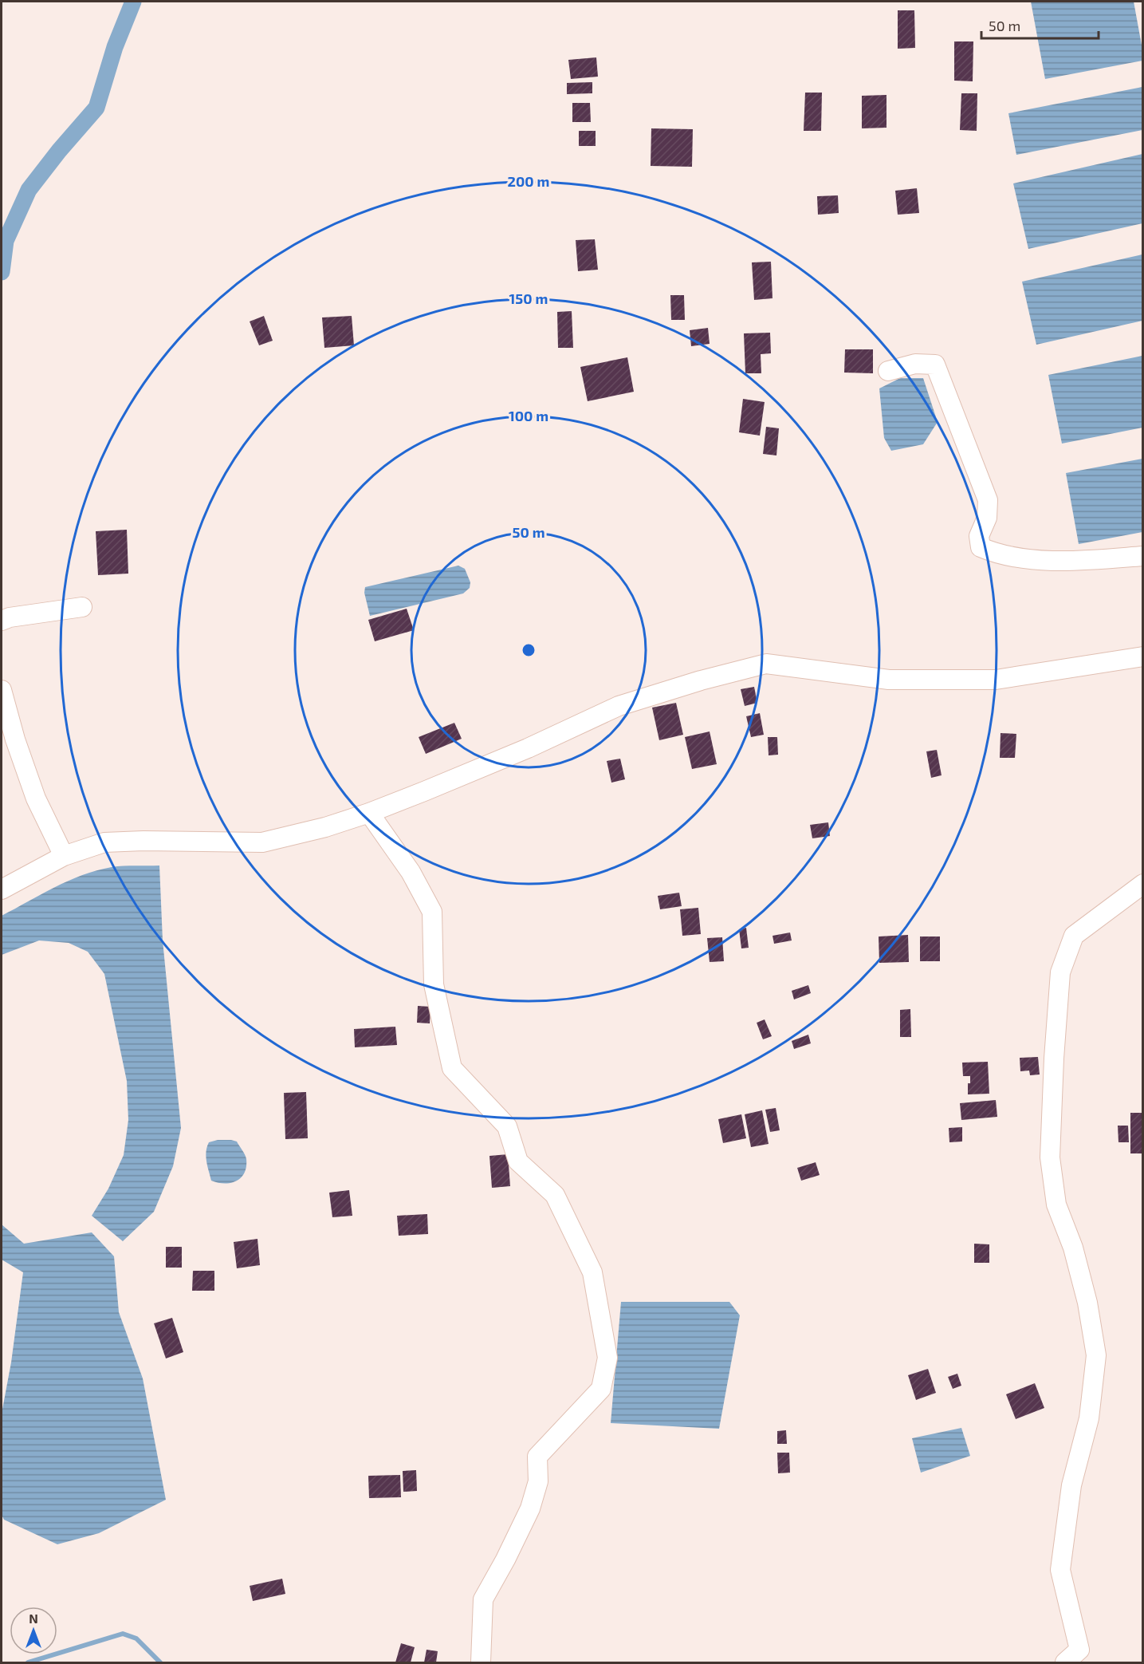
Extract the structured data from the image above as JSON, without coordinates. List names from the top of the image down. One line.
{"scale_bar":"50 m","north":"top","rings":["200 m","150 m","100 m","50 m"]}
